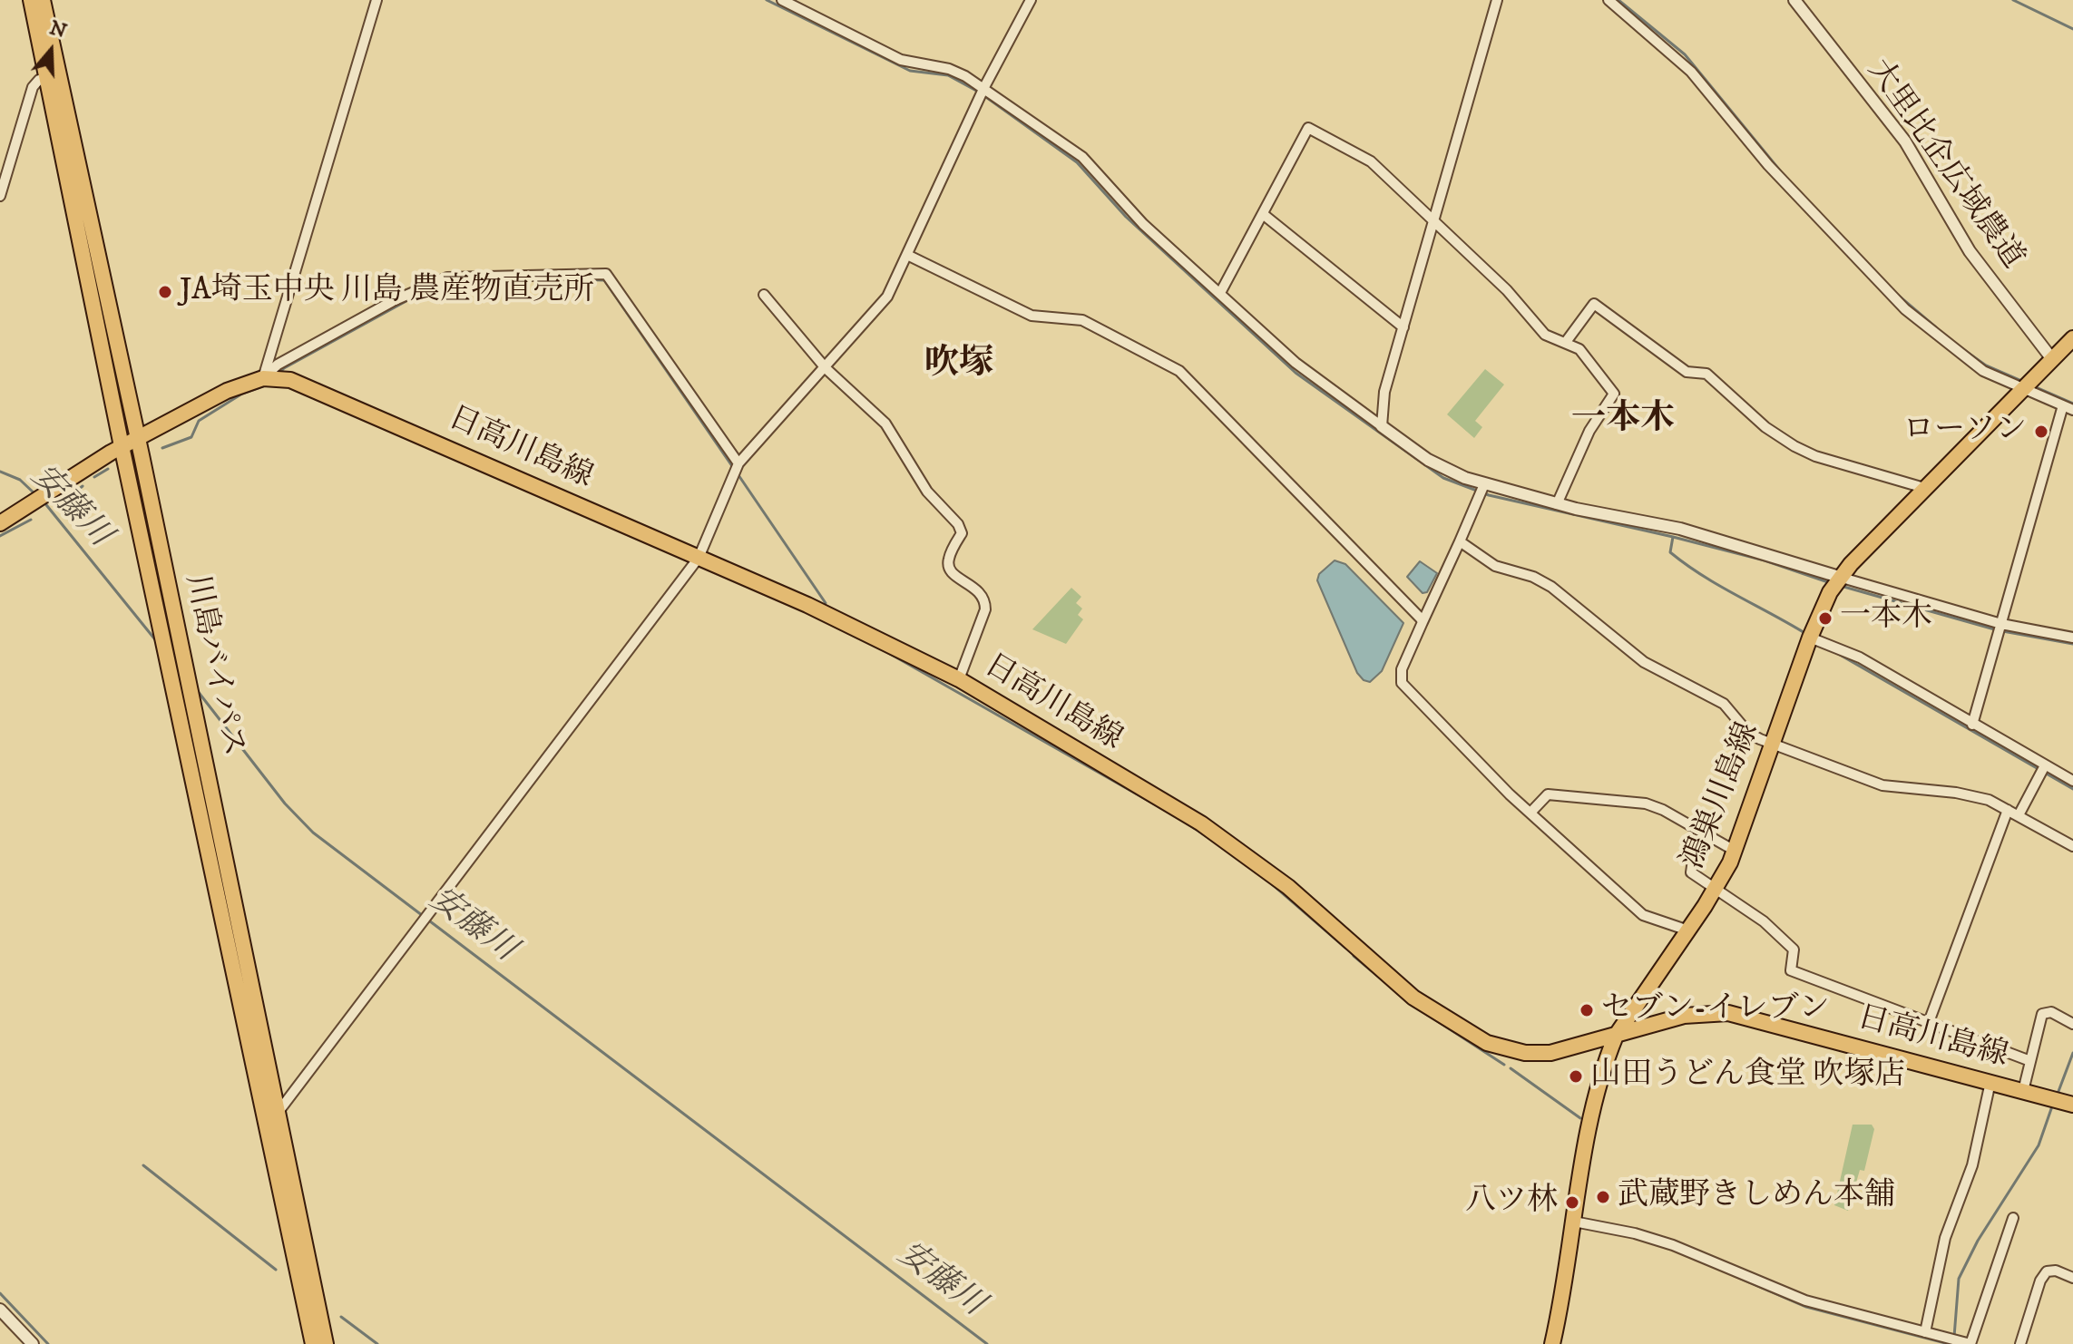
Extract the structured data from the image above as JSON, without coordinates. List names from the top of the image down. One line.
{"streets":{"main road":["日高川島線","川島バイパス","鴻巣川島線"],"street":["大里比企広域農道"]},"crossings":[["大里比企広域農道","鴻巣川島線"],["日高川島線","川島バイパス"],["日高川島線","鴻巣川島線"]],"districts":["吹塚","一本木"],"water":["安藤川"],"places":["JA埼玉中央 川島 農産物直売所","ローソン","一本木","セブン-イレブン","山田うどん食堂 吹塚店","武蔵野きしめん本舗","八ツ林"],"north":"top"}
